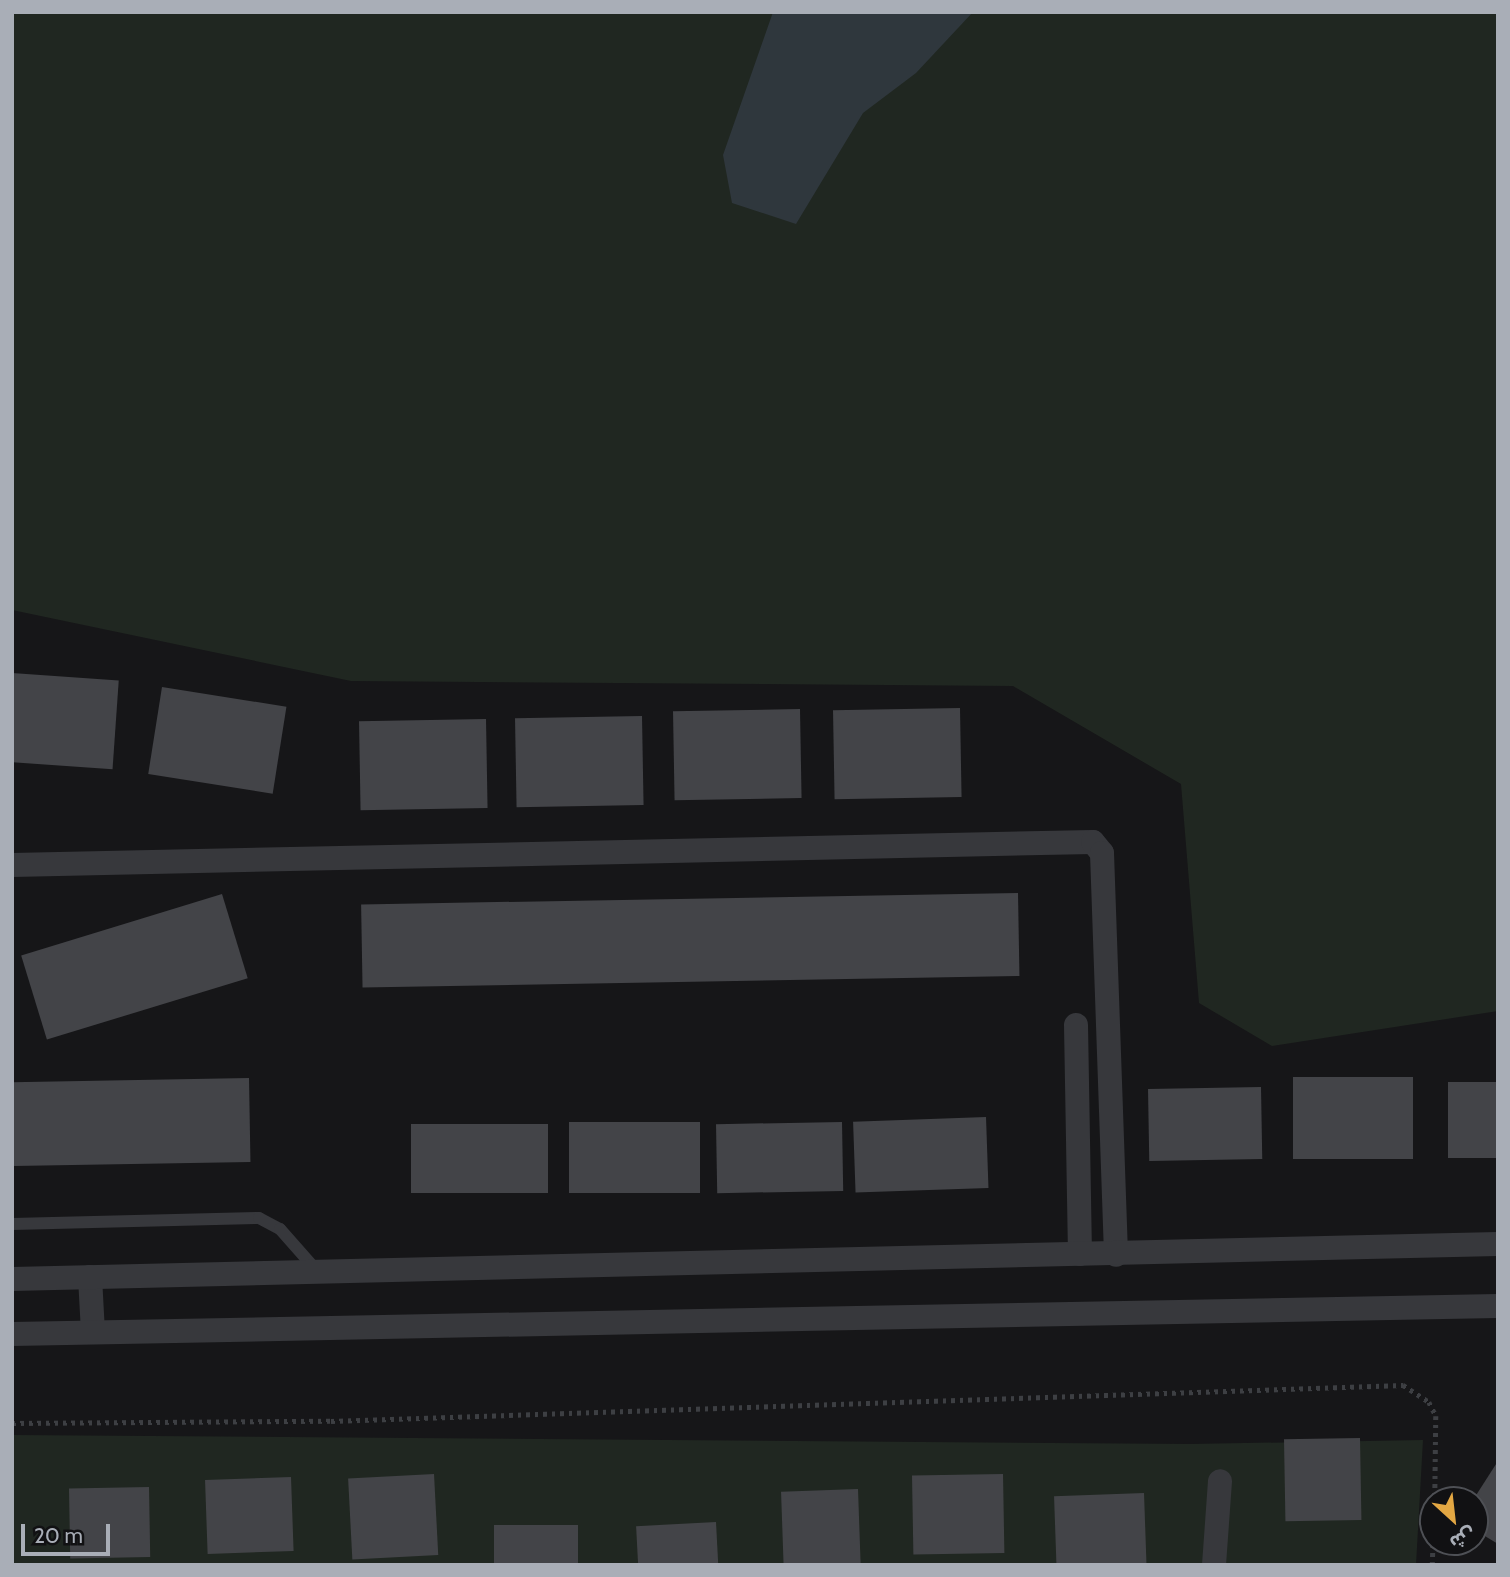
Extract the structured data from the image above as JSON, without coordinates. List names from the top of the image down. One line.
{"scale_bar":"20 m","north":"bottom right"}
